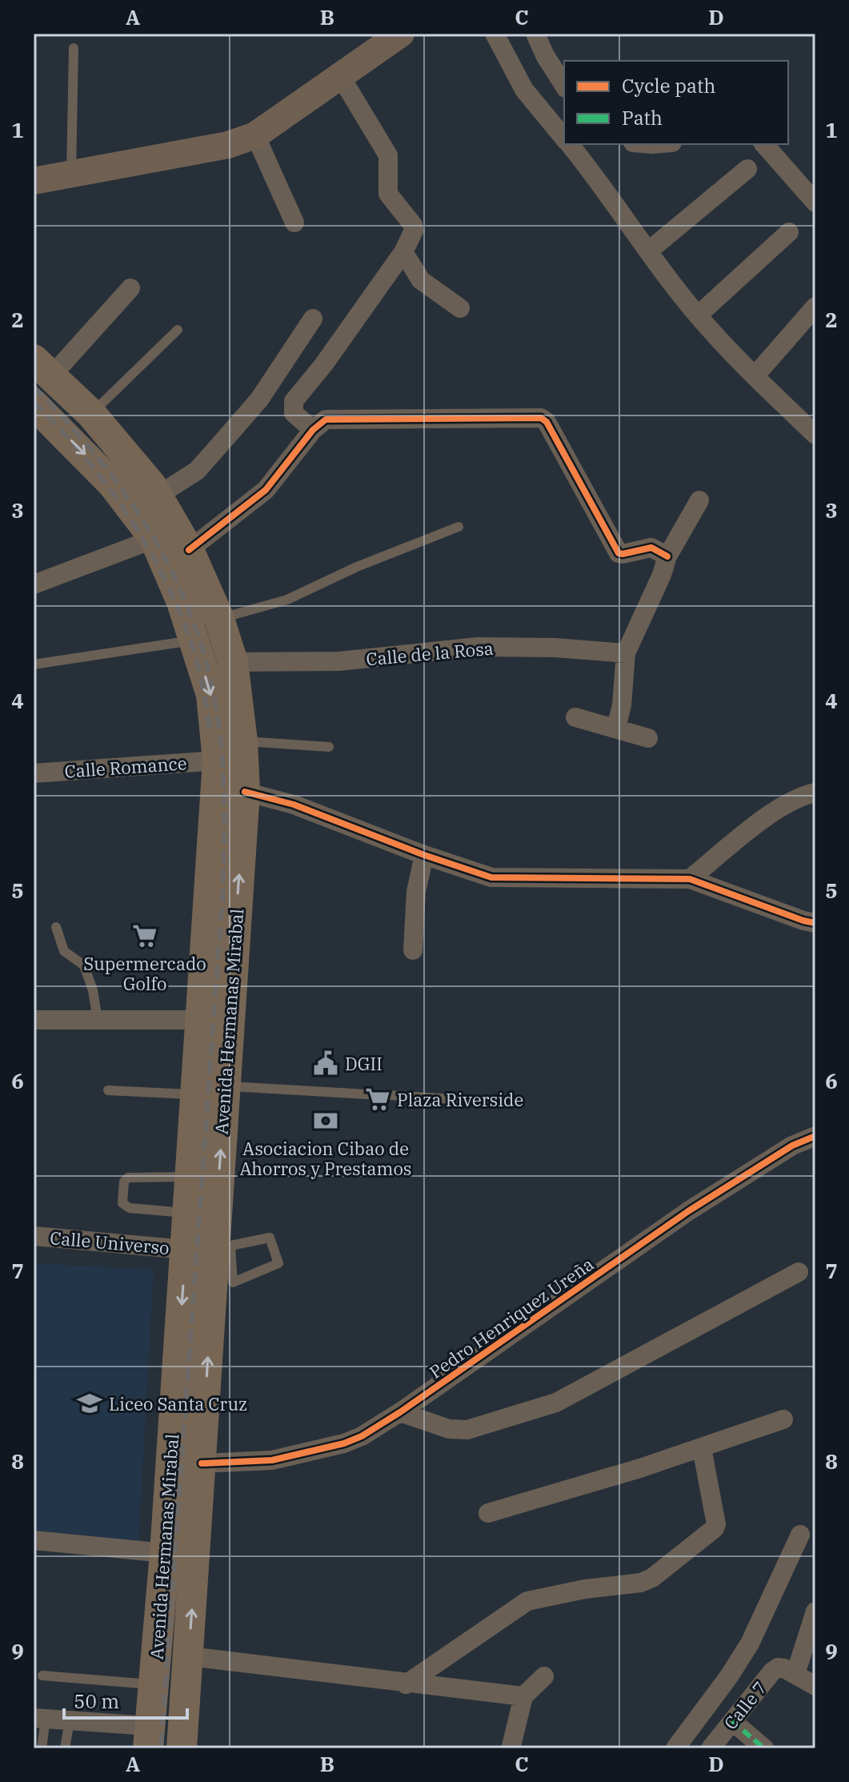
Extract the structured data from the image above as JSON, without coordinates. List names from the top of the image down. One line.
{"streets":{"main road":["Avenida Hermanas Mirabal"],"street":["Calle de la Rosa","Calle Romance","Calle Universo","Pedro Henriquez Ureña","Calle 7"]},"crossings":[["Calle de la Rosa","Avenida Hermanas Mirabal"],["Calle Romance","Avenida Hermanas Mirabal"],["Avenida Hermanas Mirabal","Calle Universo"],["Avenida Hermanas Mirabal","Pedro Henriquez Ureña"]],"places":{"supermarket":["Supermercado Golfo","Plaza Riverside"],"public building":["DGII"],"bank":["Asociacion Cibao de Ahorros y Prestamos"],"school or university":["Liceo Santa Cruz"]},"legend":["Cycle path","Path"],"scale_bar":"50 m","grid":{"columns":["A","B","C","D"],"rows":["1","2","3","4","5","6","7","8","9"]}}
